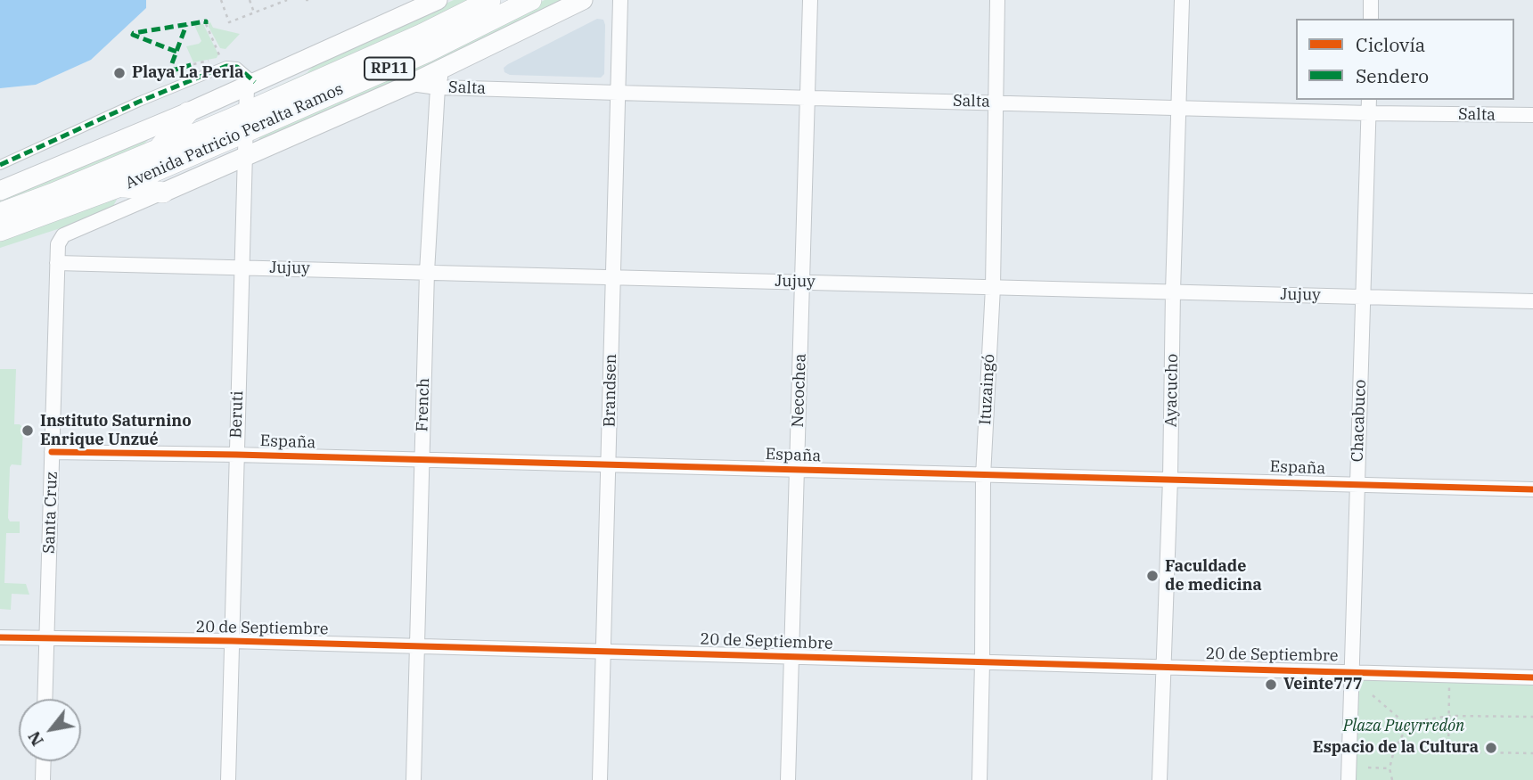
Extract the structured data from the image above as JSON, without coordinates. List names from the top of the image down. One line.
{"streets":{"main road":["RP11","Avenida Patricio Peralta Ramos"],"street":["Salta","Jujuy","Ituzaingó","Brandsen","Necochea","Ayacucho","French","Beruti","Chacabuco","España","Santa Cruz","20 de Septiembre"]},"crossings":[["Salta","Avenida Patricio Peralta Ramos"],["Salta","Ituzaingó"],["Salta","Brandsen"],["Salta","Necochea"],["Salta","Ayacucho"],["Salta","French"],["Salta","Chacabuco"],["Avenida Patricio Peralta Ramos","French"],["Avenida Patricio Peralta Ramos","Beruti"],["Avenida Patricio Peralta Ramos","Santa Cruz"],["Jujuy","Ituzaingó"],["Jujuy","Brandsen"],["Jujuy","Necochea"],["Jujuy","Ayacucho"],["Jujuy","French"],["Jujuy","Beruti"],["Jujuy","Chacabuco"],["Jujuy","Santa Cruz"],["Ituzaingó","España"],["Ituzaingó","20 de Septiembre"],["Brandsen","España"],["Brandsen","20 de Septiembre"],["Necochea","España"],["Necochea","20 de Septiembre"],["Ayacucho","España"],["Ayacucho","20 de Septiembre"],["French","España"],["French","20 de Septiembre"],["Beruti","España"],["Beruti","20 de Septiembre"],["Chacabuco","España"],["Chacabuco","20 de Septiembre"],["España","Santa Cruz"],["Santa Cruz","20 de Septiembre"]],"parks":["Plaza Pueyrredón"],"places":["Playa La Perla","Instituto Saturnino Enrique Unzué","Faculdade de medicina","Veinte777","Espacio de la Cultura"],"legend":["Ciclovía","Sendero"],"north":"bottom left"}
